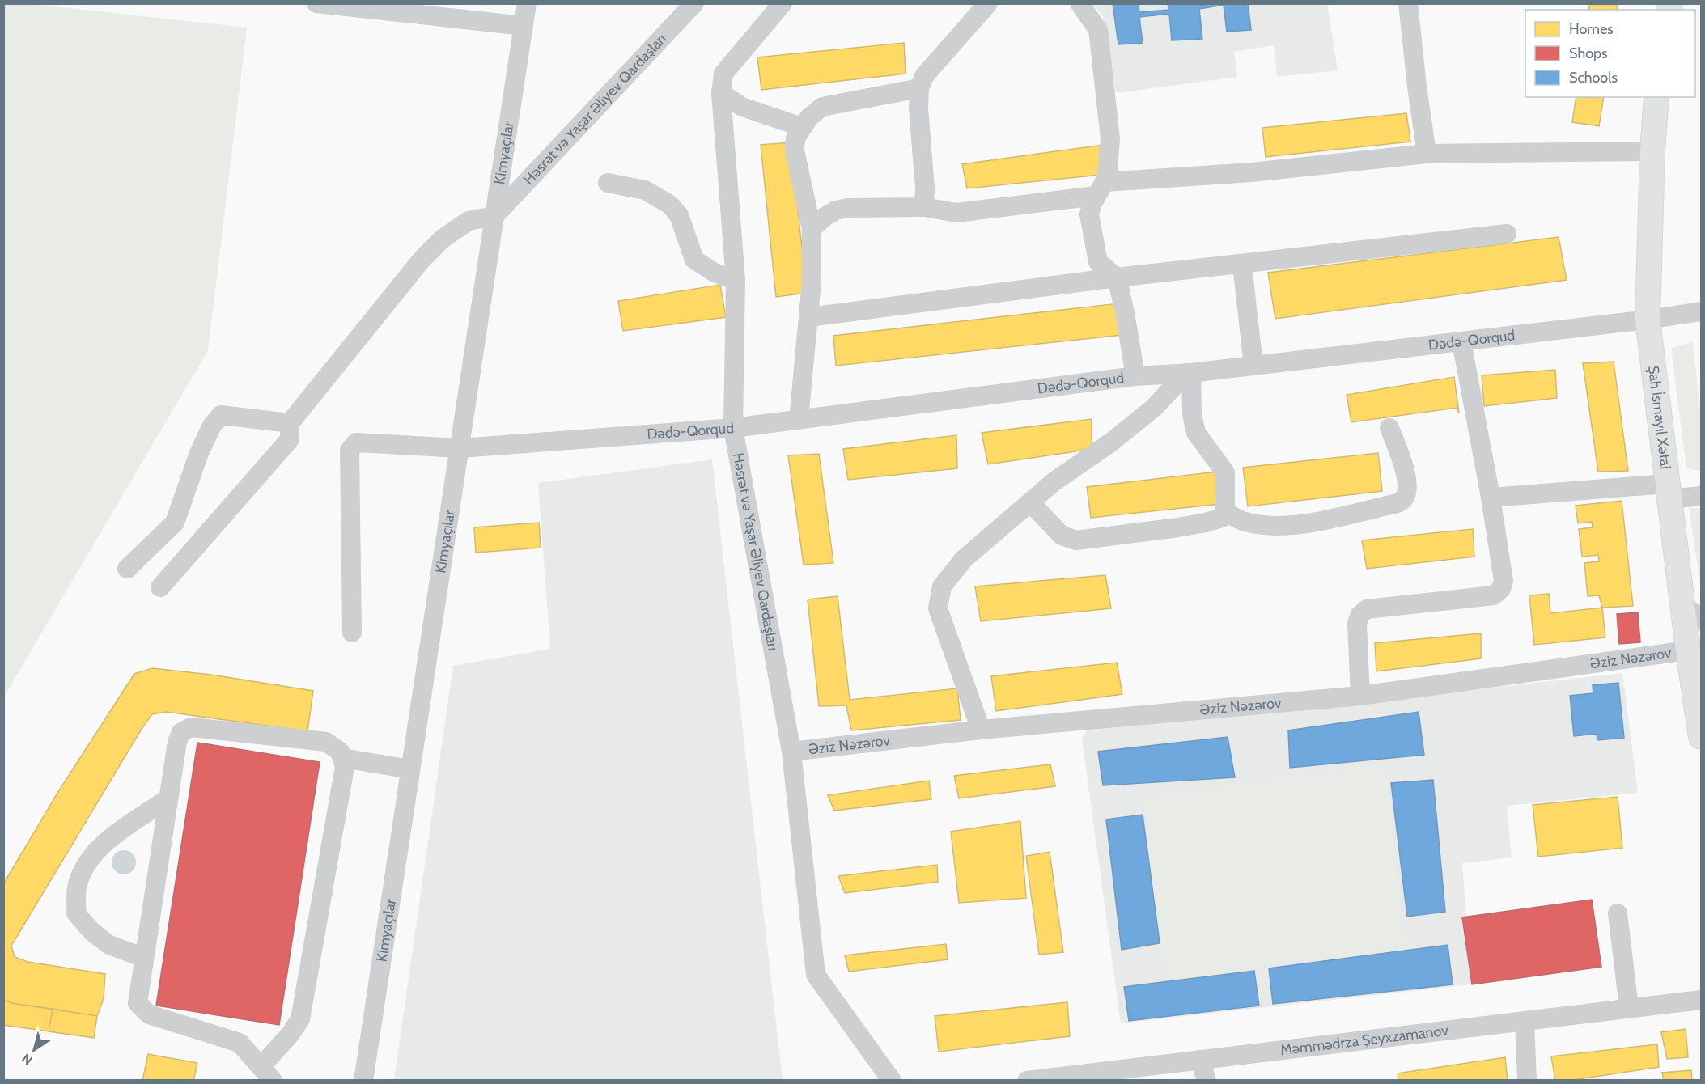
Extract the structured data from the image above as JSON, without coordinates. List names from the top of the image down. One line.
{"streets":{"main road":["Şah İsmayıl Xətai"],"street":["Həsrət və Yaşar Əliyev Qardaşları","Kimyaçılar","Dədə-Qorqud","Əziz Nəzərov","Məmmədrza Şeyxzamanov"]},"crossings":[["Həsrət və Yaşar Əliyev Qardaşları","Kimyaçılar"],["Həsrət və Yaşar Əliyev Qardaşları","Dədə-Qorqud"],["Həsrət və Yaşar Əliyev Qardaşları","Əziz Nəzərov"],["Kimyaçılar","Dədə-Qorqud"],["Dədə-Qorqud","Şah İsmayıl Xətai"],["Şah İsmayıl Xətai","Əziz Nəzərov"]],"legend":["Homes","Shops","Schools"],"north":"bottom left"}
